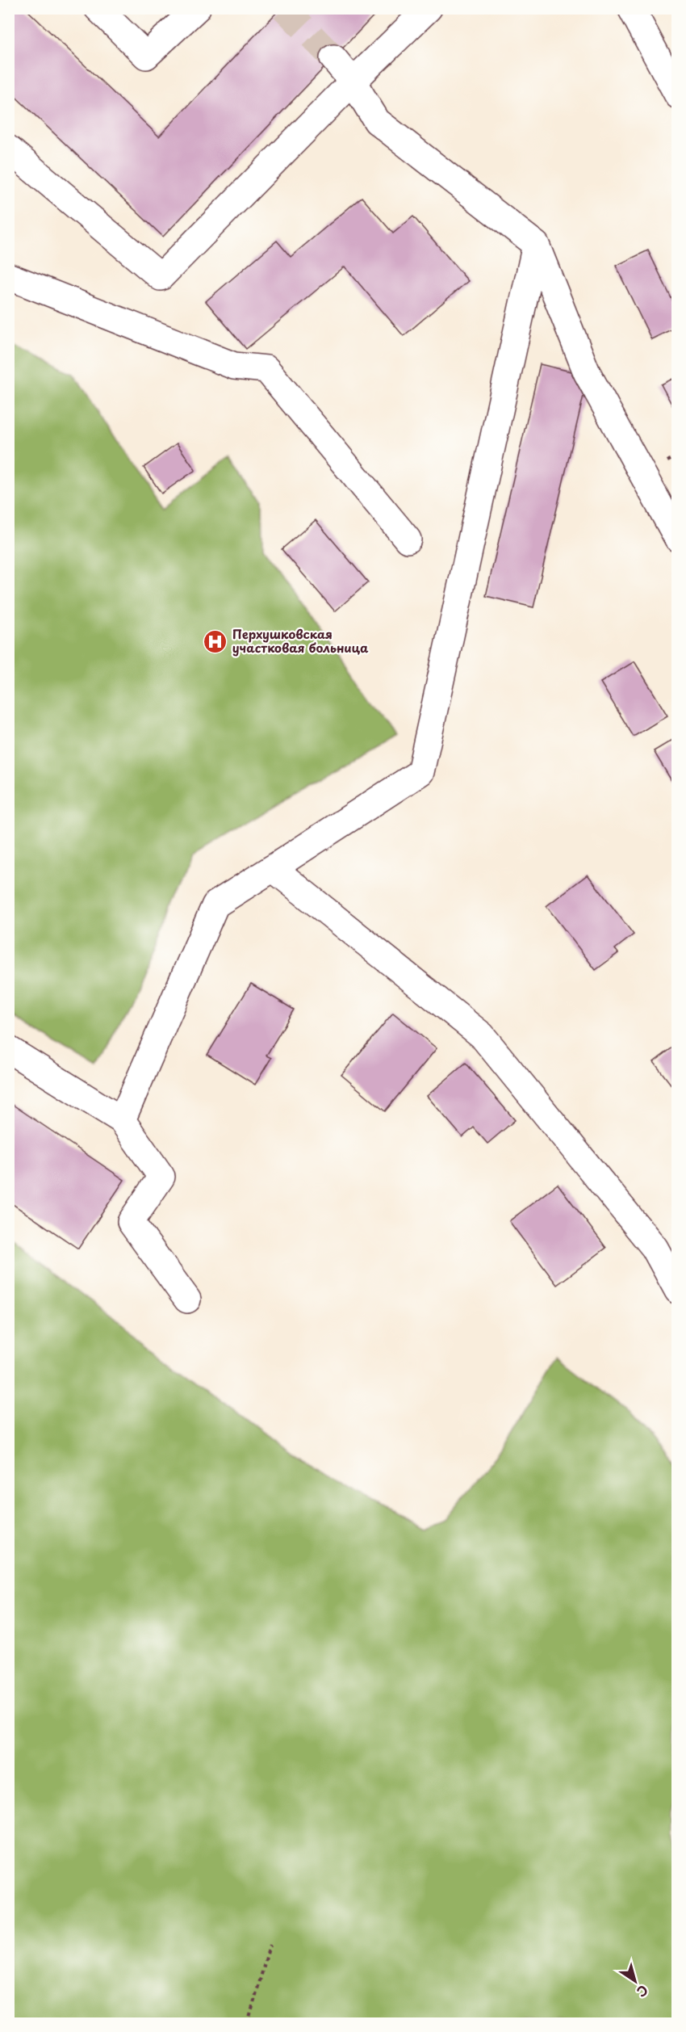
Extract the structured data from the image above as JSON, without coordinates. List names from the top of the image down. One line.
{"places":{"hospital":["Перхушковская участковая больница"]},"north":"bottom right"}
